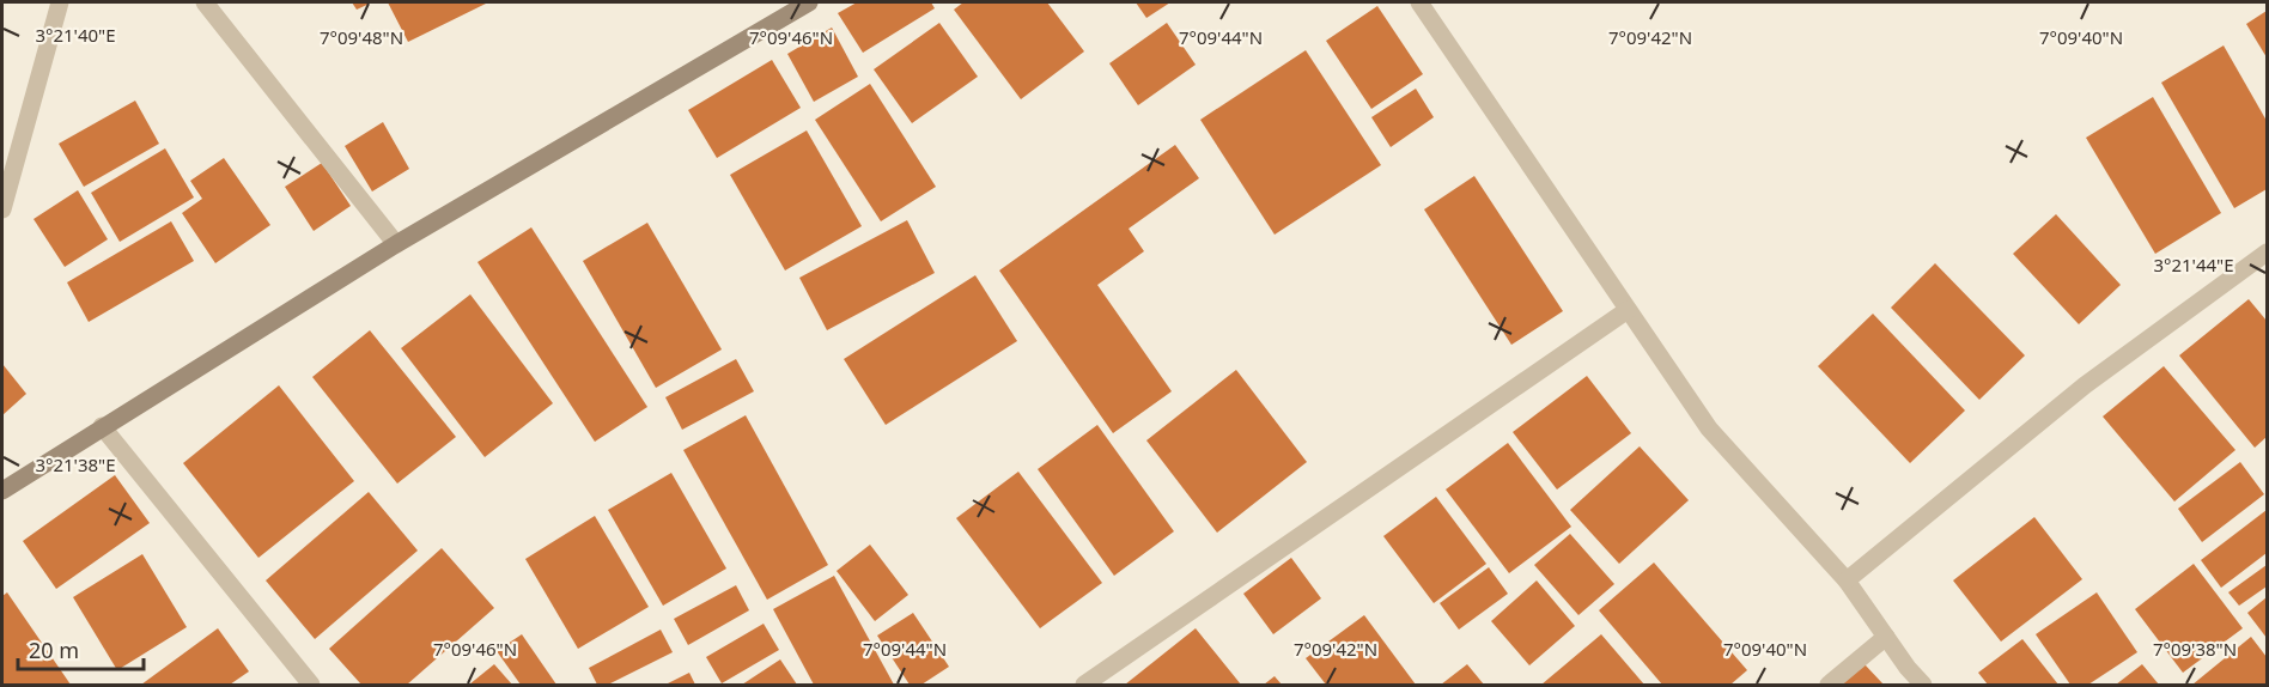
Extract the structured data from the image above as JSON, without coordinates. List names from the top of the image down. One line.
{"scale_bar":"20 m","coordinates":["3°21'40\"E","7°09'48\"N","7°09'46\"N","7°09'44\"N","7°09'42\"N","7°09'40\"N","3°21'44\"E","3°21'38\"E","7°09'38\"N"]}
